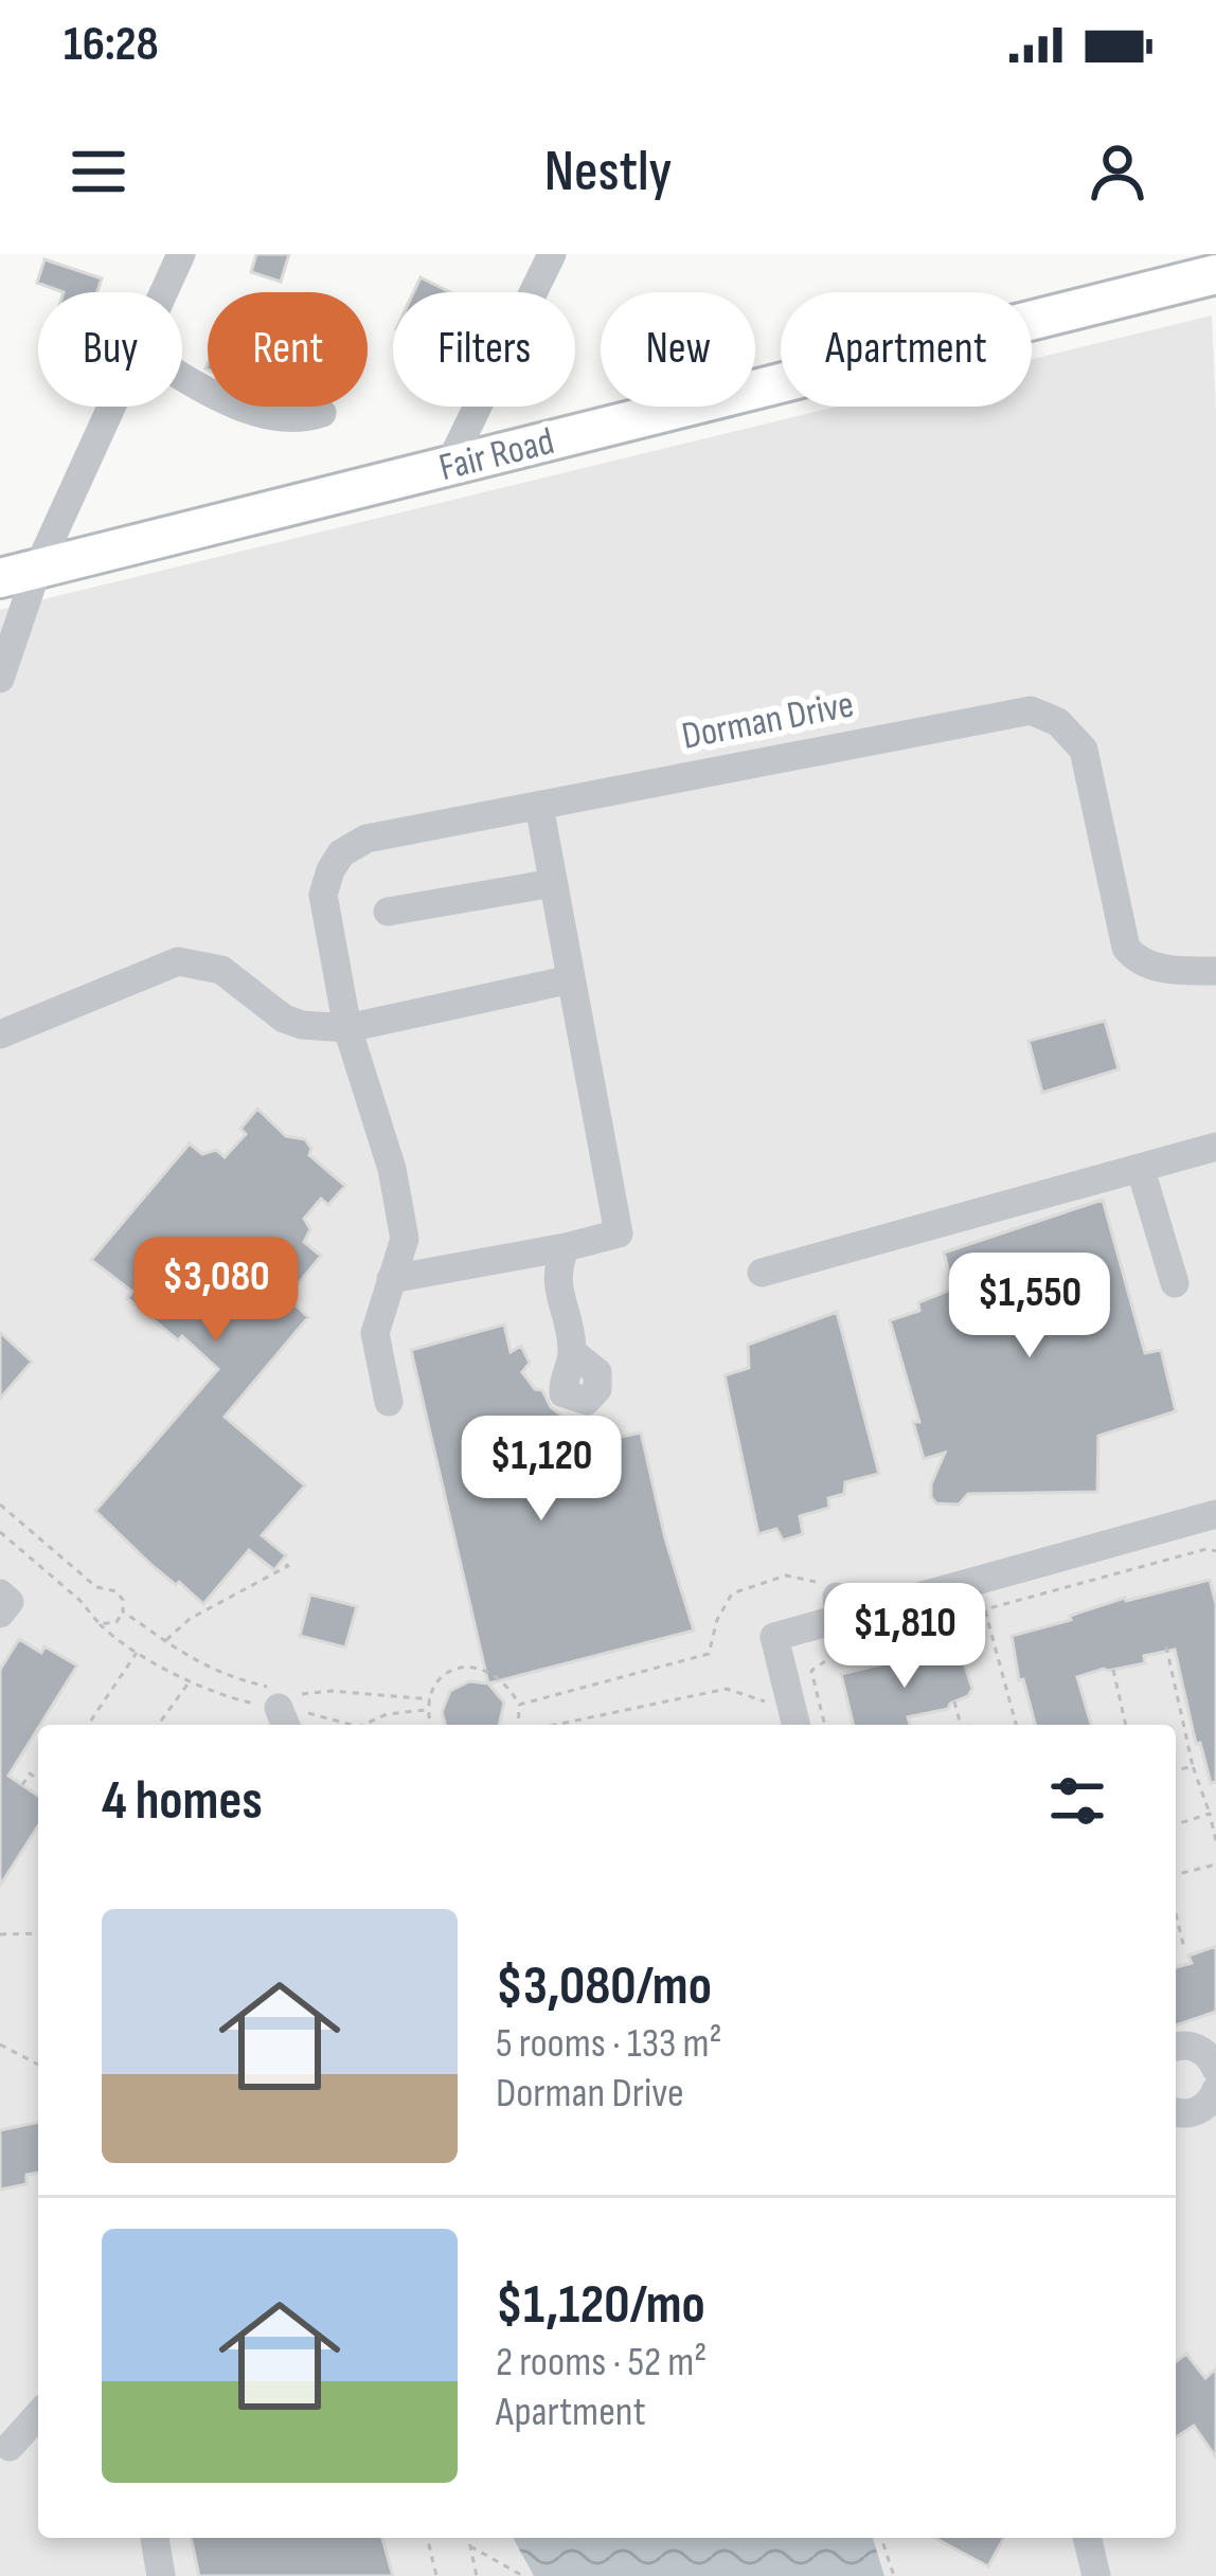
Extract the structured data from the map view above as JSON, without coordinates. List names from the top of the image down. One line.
{"streets":{"main road":["Fair Road"],"street":["Dorman Drive"]},"page":{"status":"16:28","header":"Nestly","chip":["Buy","Rent","Filters","New","Apartment"],"price":["$3,080","$1,550","$1,120","$1,810"],"heading":"4 homes","list":[{"name":"$3,080/mo","note":"5 rooms · 133 m² · Dorman Drive"},{"name":"$1,120/mo","note":"2 rooms · 52 m² · Apartment"}]}}
